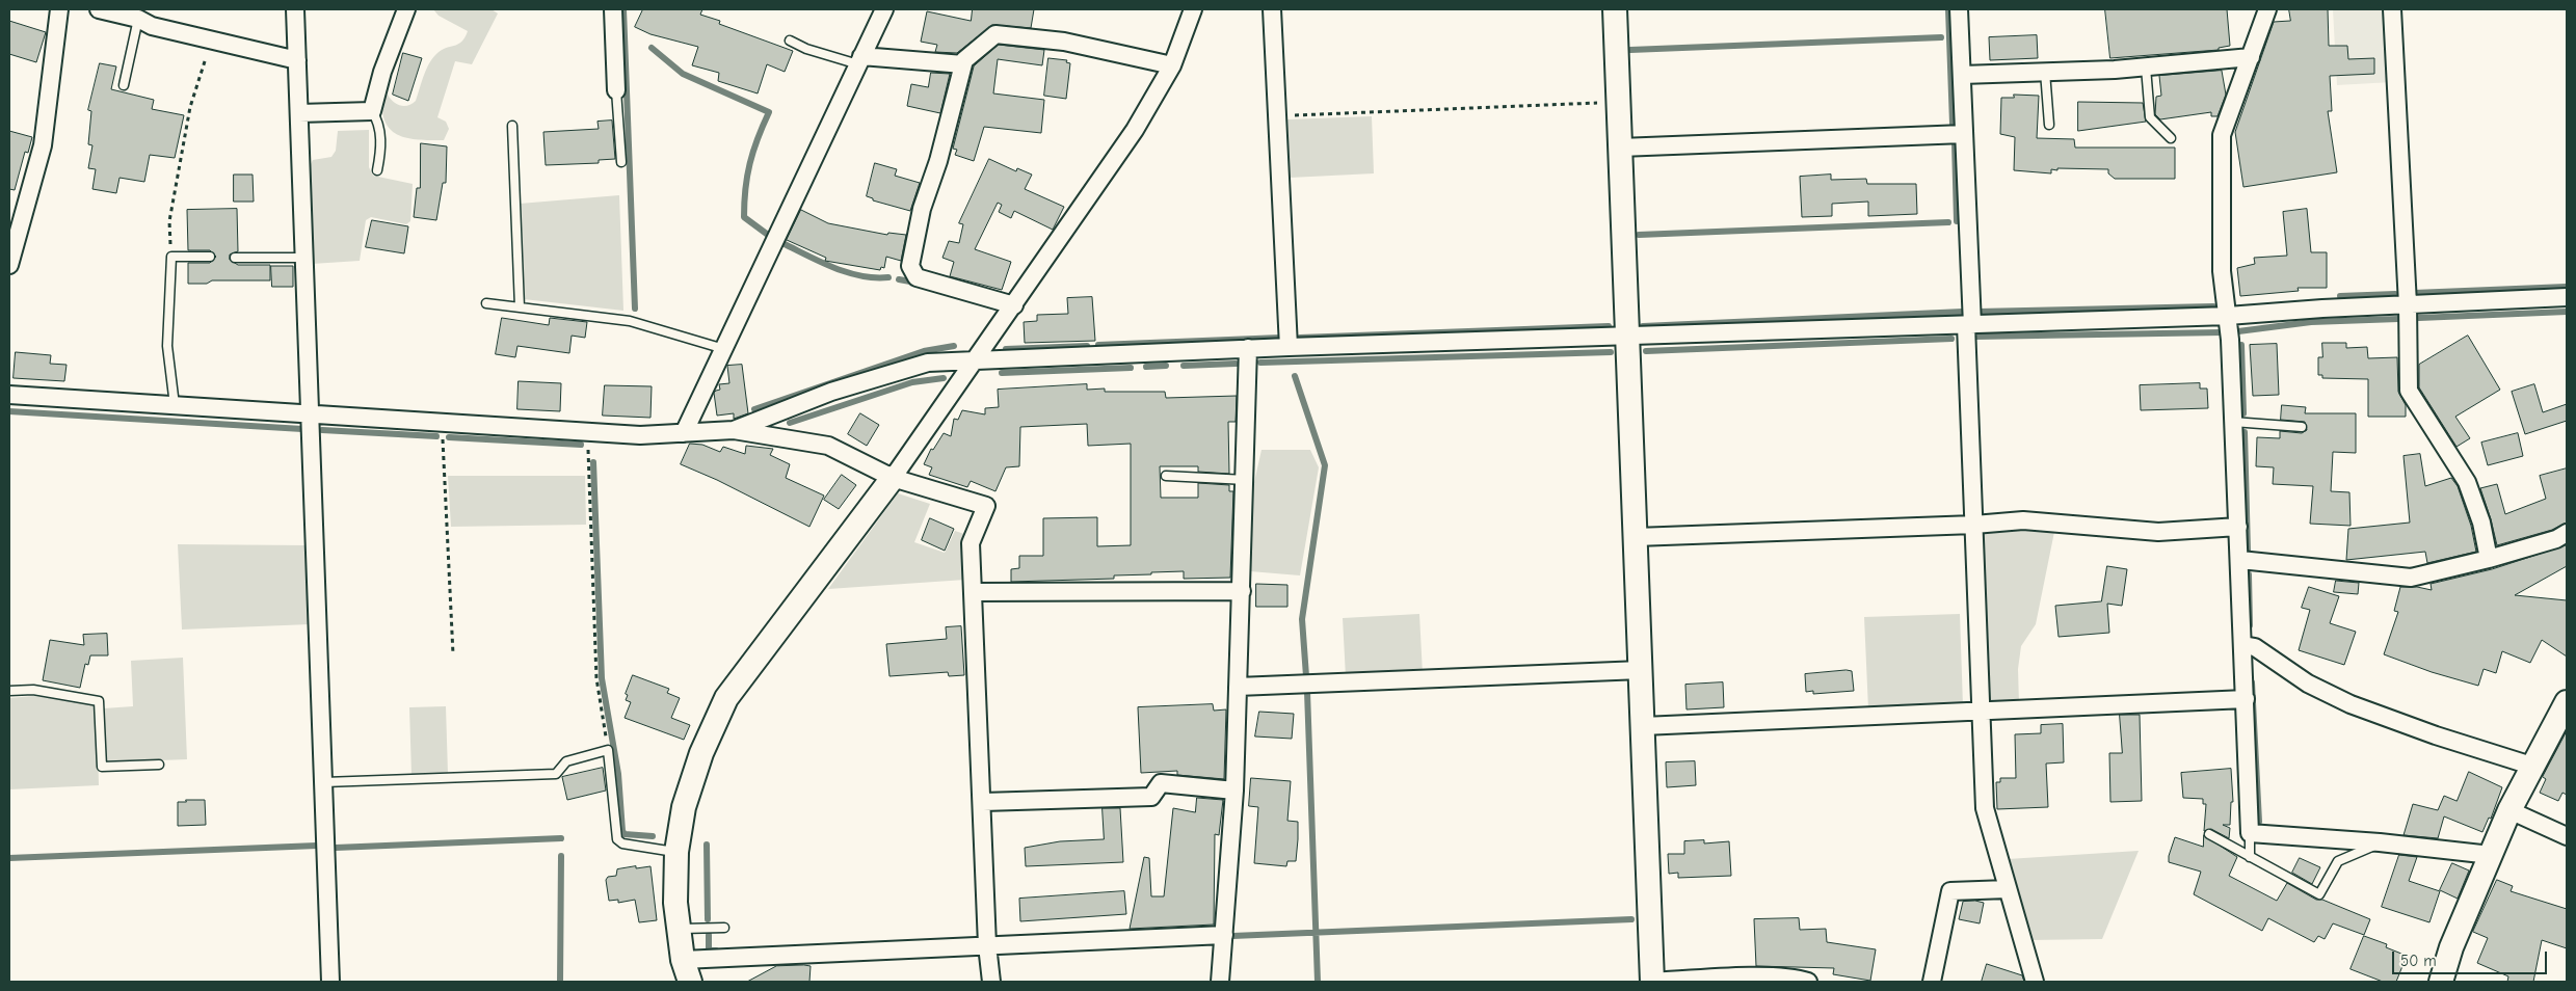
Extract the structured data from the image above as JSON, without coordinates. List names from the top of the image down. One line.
{"scale_bar":"50 m"}
